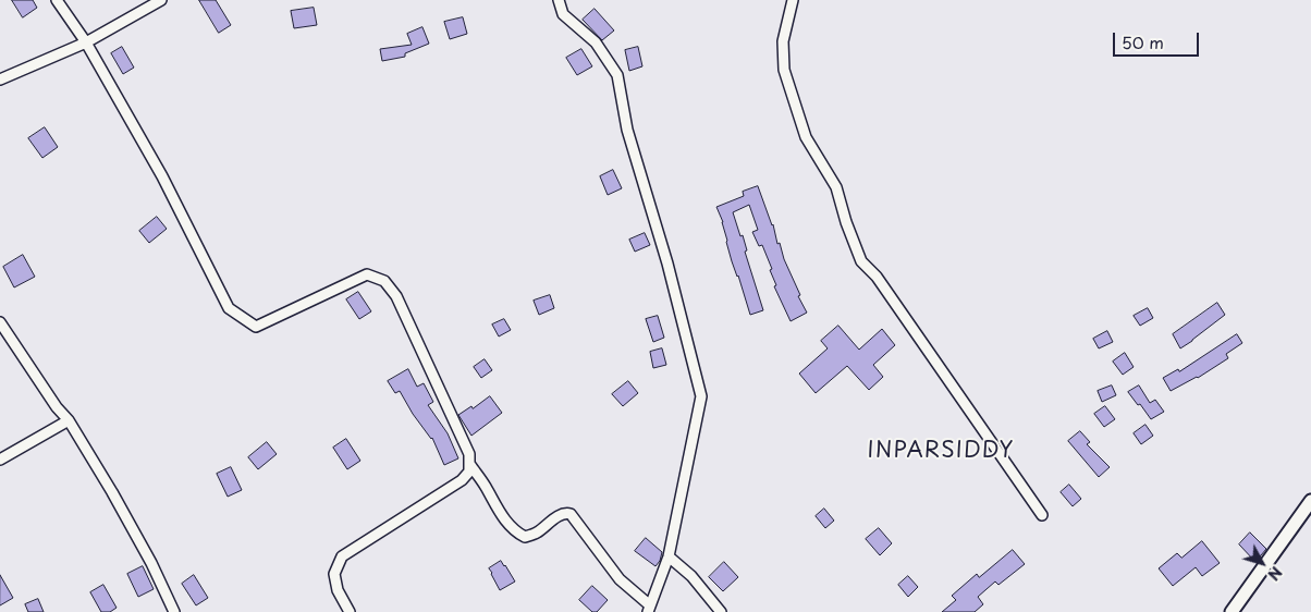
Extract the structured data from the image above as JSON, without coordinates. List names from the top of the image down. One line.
{"districts":["INPARSIDDY"],"scale_bar":"50 m","north":"bottom right"}
